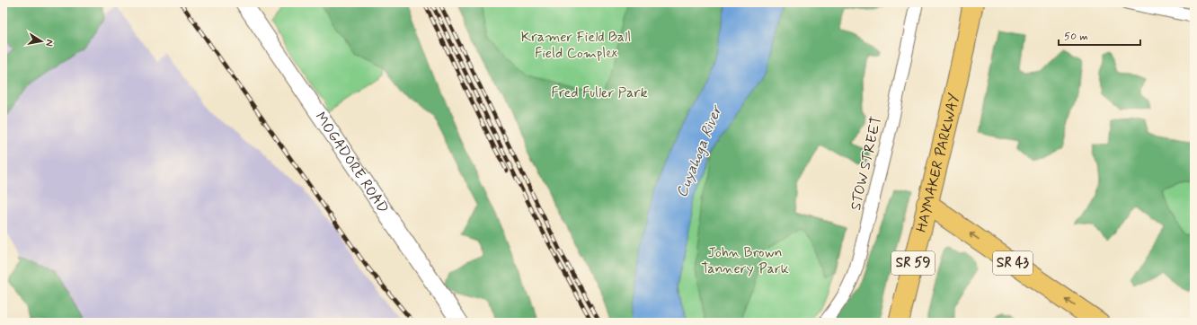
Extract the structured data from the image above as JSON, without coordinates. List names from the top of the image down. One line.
{"streets":{"main road":["HAYMAKER PARKWAY","SR 59","SR 43"],"street":["MOGADORE ROAD","STOW STREET"]},"crossings":[["HAYMAKER PARKWAY","SR 43"]],"water":["Cuyahoga River"],"parks":["Kramer Field Ball Field Complex","Fred Fuller Park","John Brown Tannery Park"],"scale_bar":"50 m","north":"right"}
